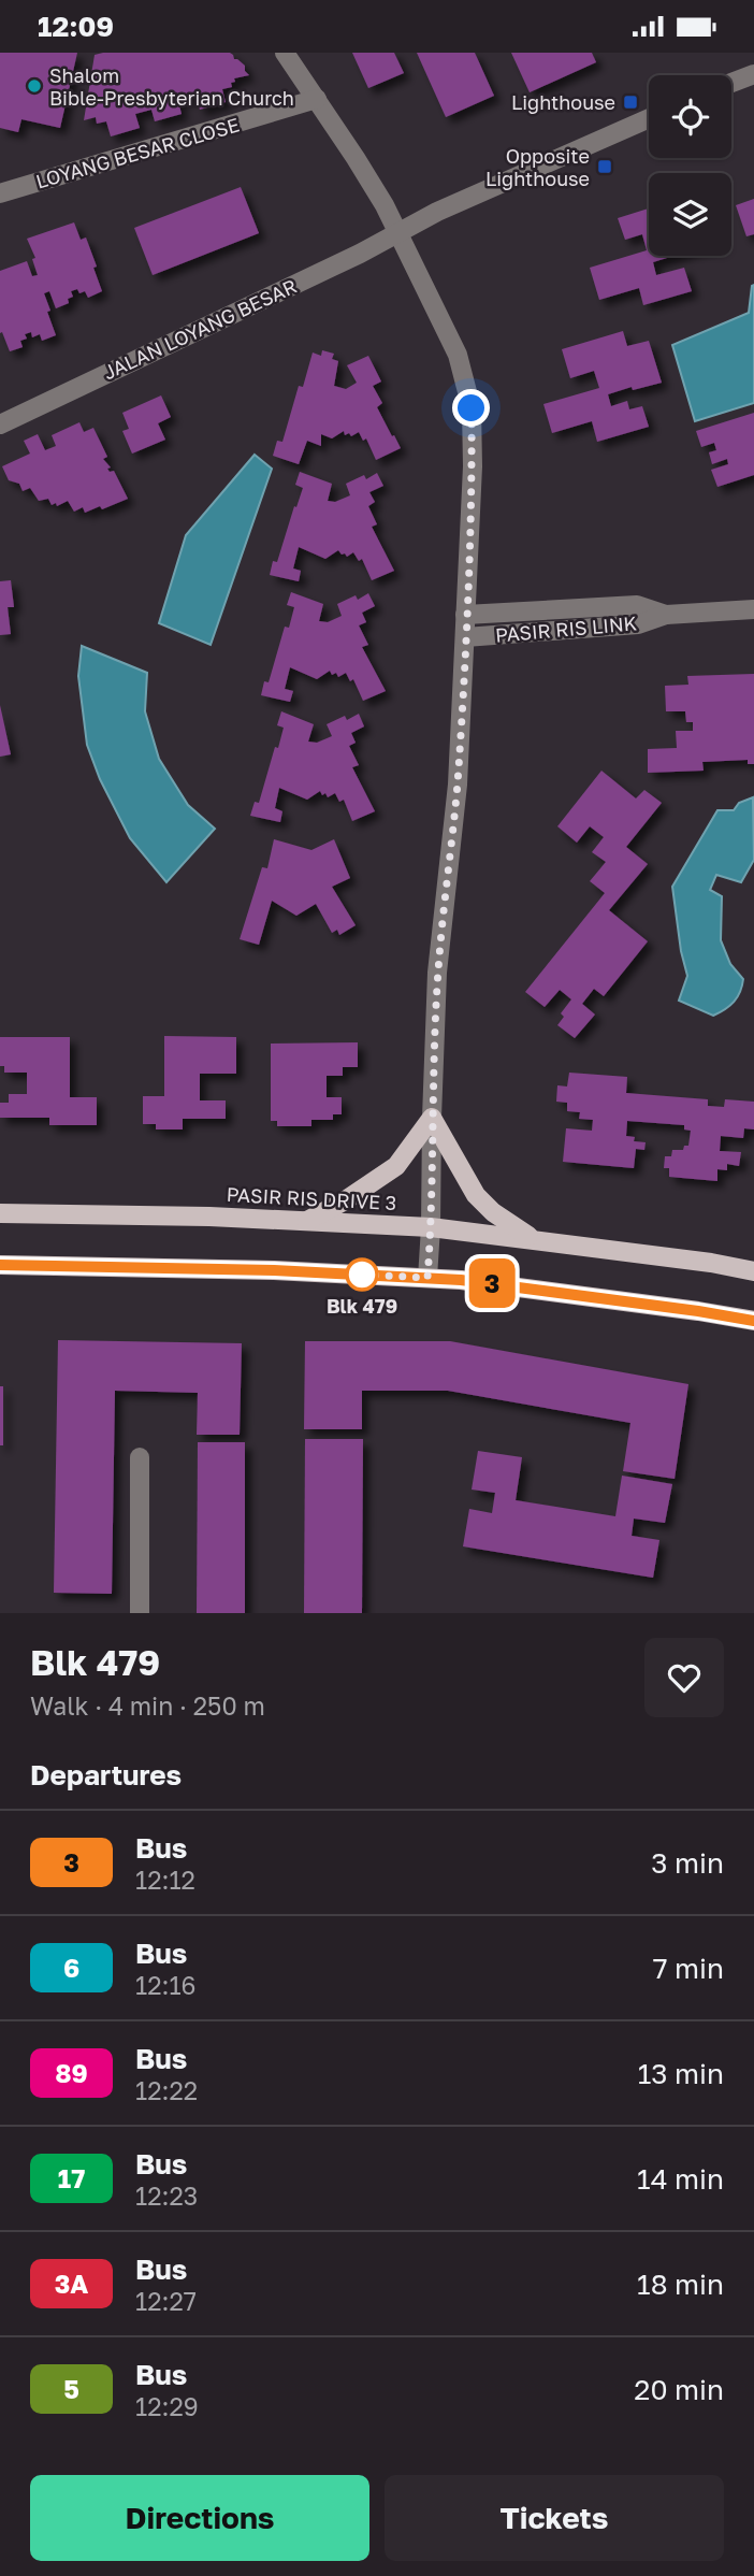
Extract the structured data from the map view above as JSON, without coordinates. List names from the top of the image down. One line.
{"streets":{"main road":["PASIR RIS DRIVE 3"],"street":["LOYANG BESAR CLOSE","JALAN LOYANG BESAR","PASIR RIS LINK"]},"places":{"other":["Shalom Bible-Presbyterian Church","Blk 479"],"transit":["Lighthouse","Opposite Lighthouse"]},"lines":["bus line 3"],"page":{"status":"12:09","on_map":"3","heading":[["Blk 479","Walk · 4 min · 250 m"],"Departures"],"list":[{"mark":"3","name":"Bus","note":"12:12","value":"3 min"},{"mark":"6","name":"Bus","note":"12:16","value":"7 min"},{"mark":"89","name":"Bus","note":"12:22","value":"13 min"},{"mark":"17","name":"Bus","note":"12:23","value":"14 min"},{"mark":"3A","name":"Bus","note":"12:27","value":"18 min"},{"mark":"5","name":"Bus","note":"12:29","value":"20 min"}],"buttons":["Directions","Tickets"]}}
